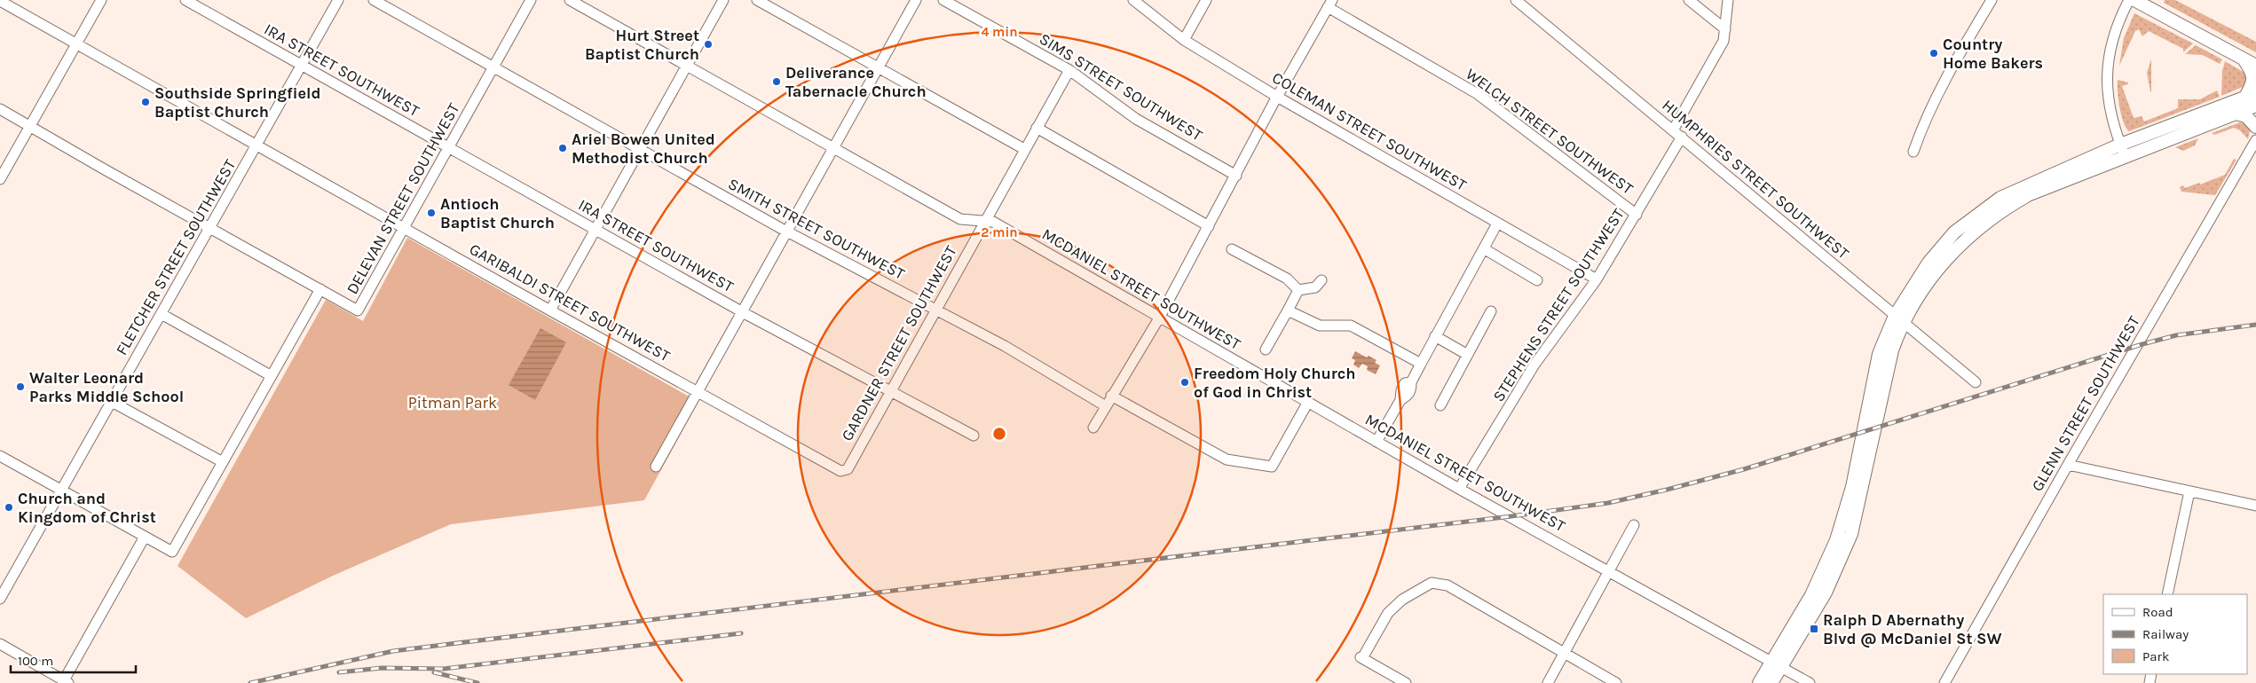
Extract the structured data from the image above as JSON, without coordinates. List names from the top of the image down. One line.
{"streets":{"street":["IRA STREET SOUTHWEST","SIMS STREET SOUTHWEST","COLEMAN STREET SOUTHWEST","WELCH STREET SOUTHWEST","HUMPHRIES STREET SOUTHWEST","DELEVAN STREET SOUTHWEST","SMITH STREET SOUTHWEST","FLETCHER STREET SOUTHWEST","MCDANIEL STREET SOUTHWEST","GARIBALDI STREET SOUTHWEST","STEPHENS STREET SOUTHWEST","GARDNER STREET SOUTHWEST","GLENN STREET SOUTHWEST"]},"crossings":[["IRA STREET SOUTHWEST","DELEVAN STREET SOUTHWEST"],["IRA STREET SOUTHWEST","FLETCHER STREET SOUTHWEST"],["IRA STREET SOUTHWEST","GARDNER STREET SOUTHWEST"],["SIMS STREET SOUTHWEST","GARDNER STREET SOUTHWEST"],["COLEMAN STREET SOUTHWEST","STEPHENS STREET SOUTHWEST"],["WELCH STREET SOUTHWEST","STEPHENS STREET SOUTHWEST"],["HUMPHRIES STREET SOUTHWEST","STEPHENS STREET SOUTHWEST"],["DELEVAN STREET SOUTHWEST","SMITH STREET SOUTHWEST"],["DELEVAN STREET SOUTHWEST","GARIBALDI STREET SOUTHWEST"],["SMITH STREET SOUTHWEST","GARDNER STREET SOUTHWEST"],["FLETCHER STREET SOUTHWEST","GARIBALDI STREET SOUTHWEST"],["MCDANIEL STREET SOUTHWEST","STEPHENS STREET SOUTHWEST"],["MCDANIEL STREET SOUTHWEST","GARDNER STREET SOUTHWEST"],["GARIBALDI STREET SOUTHWEST","GARDNER STREET SOUTHWEST"]],"parks":["Pitman Park"],"places":{"other":["Hurt Street Baptist Church","Country Home Bakers","Deliverance Tabernacle Church","Southside Springfield Baptist Church","Ariel Bowen United Methodist Church","Antioch Baptist Church","Freedom Holy Church of God in Christ","Walter Leonard Parks Middle School","Church and Kingdom of Christ"],"transit":["Ralph D Abernathy Blvd @ McDaniel St SW"]},"legend":["Road","Railway","Park"],"scale_bar":"100 m","rings":["4 min","2 min"]}
